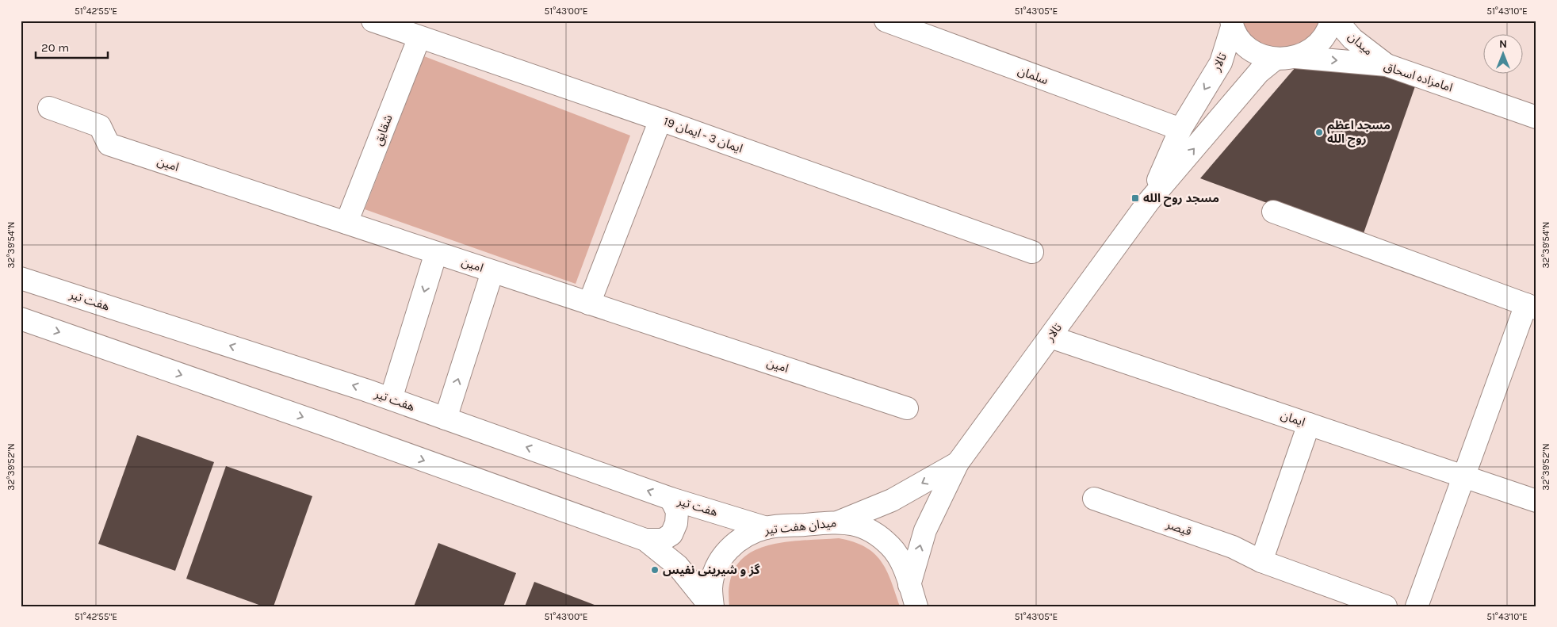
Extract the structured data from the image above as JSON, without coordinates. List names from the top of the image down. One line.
{"streets":{"street":["میدان","تالار","سلمان","امامزاده اسحاق","شقایق","ایمان 3 - ایمان 19","امین","هفت تیر","ایمان","میدان هفت تیر","قیصر"]},"crossings":[["میدان","امامزاده اسحاق"],["تالار","سلمان"],["تالار","امامزاده اسحاق"],["تالار","ایمان"],["تالار","میدان هفت تیر"],["شقایق","ایمان 3 - ایمان 19"],["شقایق","امین"],["هفت تیر","میدان هفت تیر"]],"places":{"other":["مسجد اعظم روح الله","گز و شیرینی نفیس"],"transit":["مسجد روح الله"]},"scale_bar":"20 m","north":"top","coordinates":["51°42'55\"E","51°43'00\"E","51°43'05\"E","51°43'10\"E","32°39'54\"N","32°39'52\"N"]}
